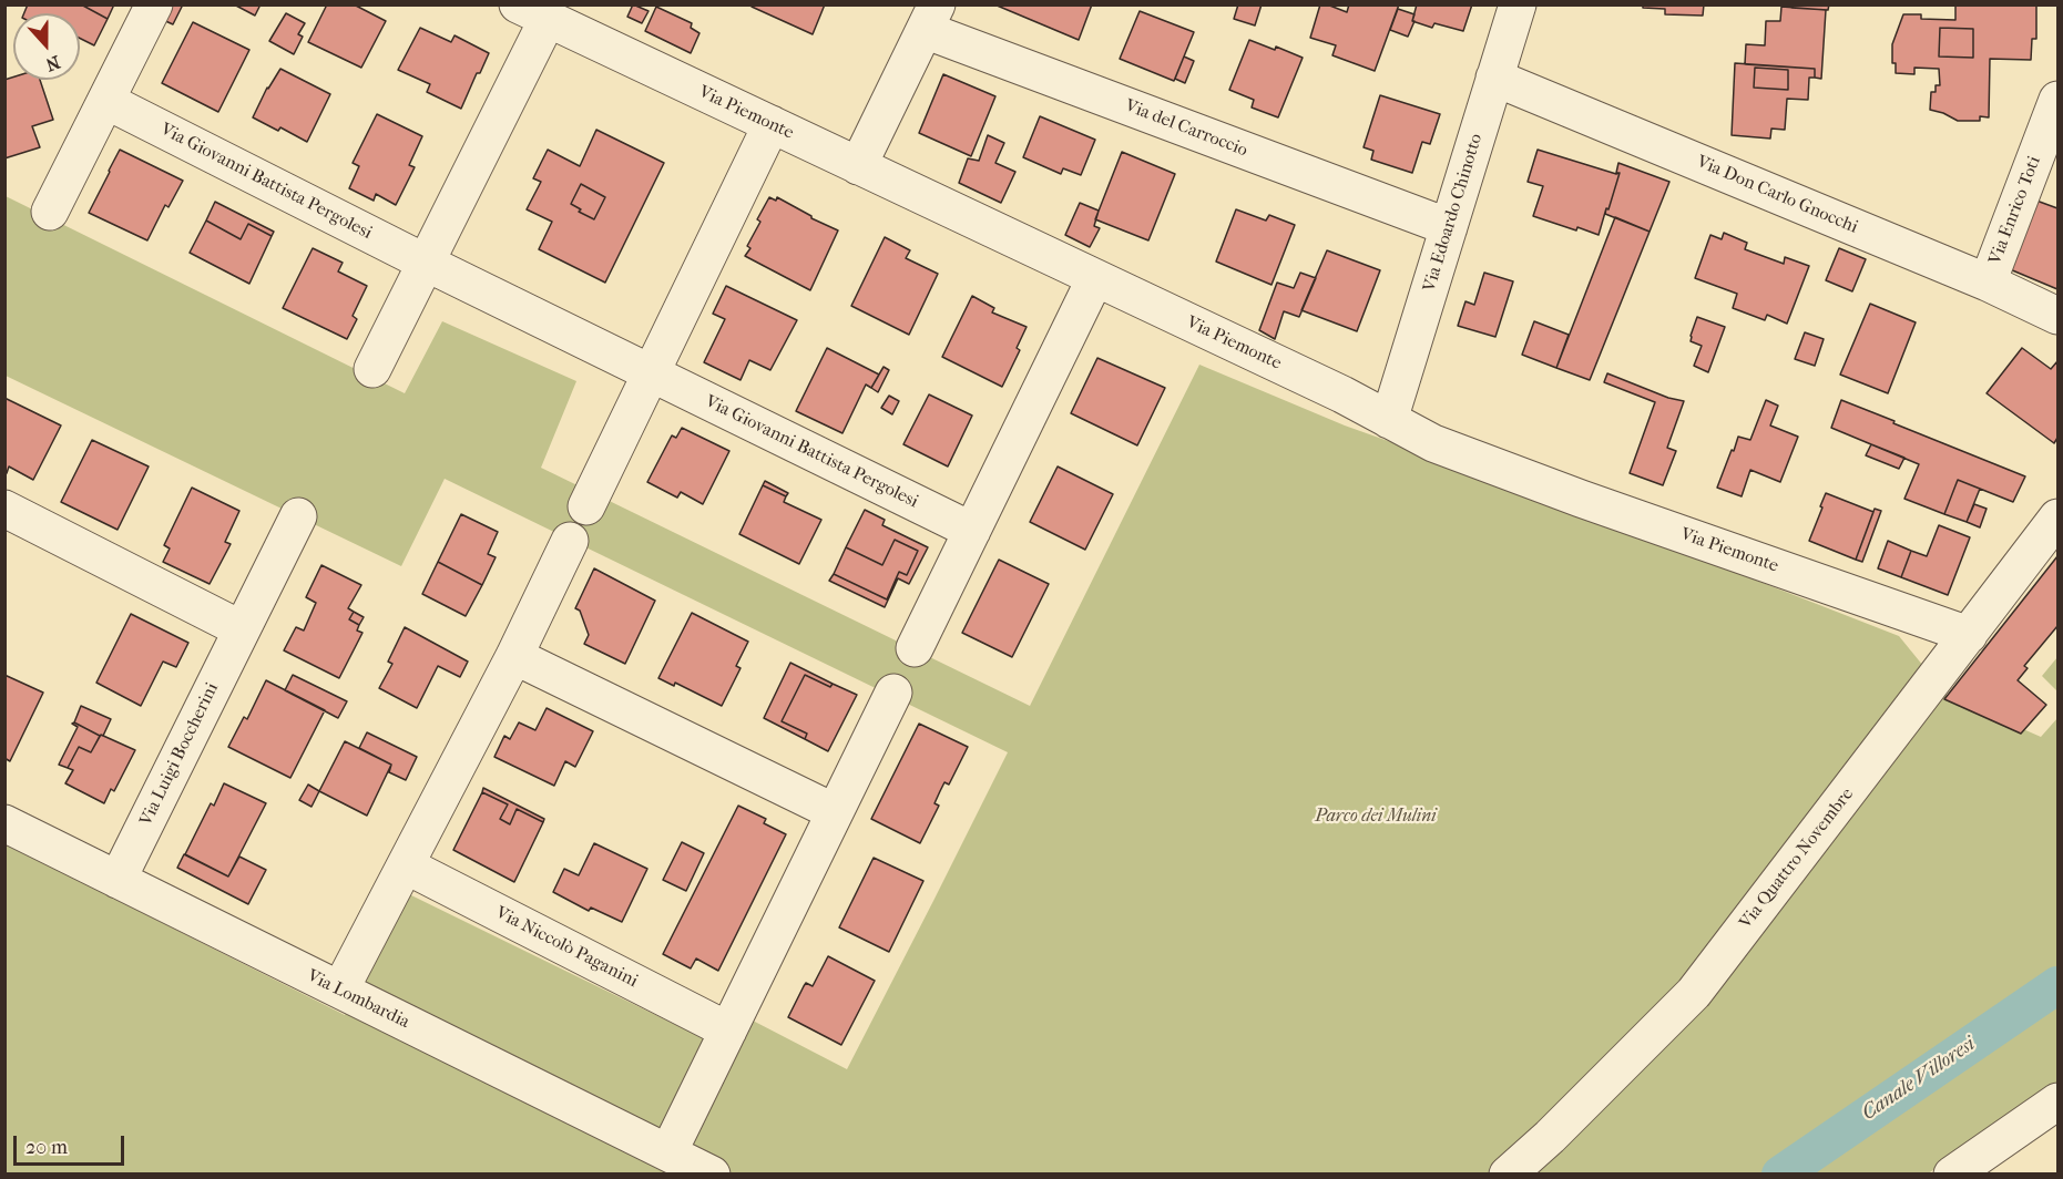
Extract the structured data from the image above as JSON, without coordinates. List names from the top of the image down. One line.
{"streets":{"street":["Via Piemonte","Via del Carroccio","Via Giovanni Battista Pergolesi","Via Don Carlo Gnocchi","Via Enrico Toti","Via Edoardo Chinotto","Via Luigi Boccherini","Via Quattro Novembre","Via Niccolò Paganini","Via Lombardia"]},"crossings":[["Via Piemonte","Via Edoardo Chinotto"],["Via Piemonte","Via Quattro Novembre"],["Via del Carroccio","Via Edoardo Chinotto"],["Via Don Carlo Gnocchi","Via Enrico Toti"],["Via Don Carlo Gnocchi","Via Edoardo Chinotto"],["Via Luigi Boccherini","Via Lombardia"]],"water":["Canale Villoresi"],"parks":["Parco dei Mulini"],"scale_bar":"20 m","north":"bottom"}
